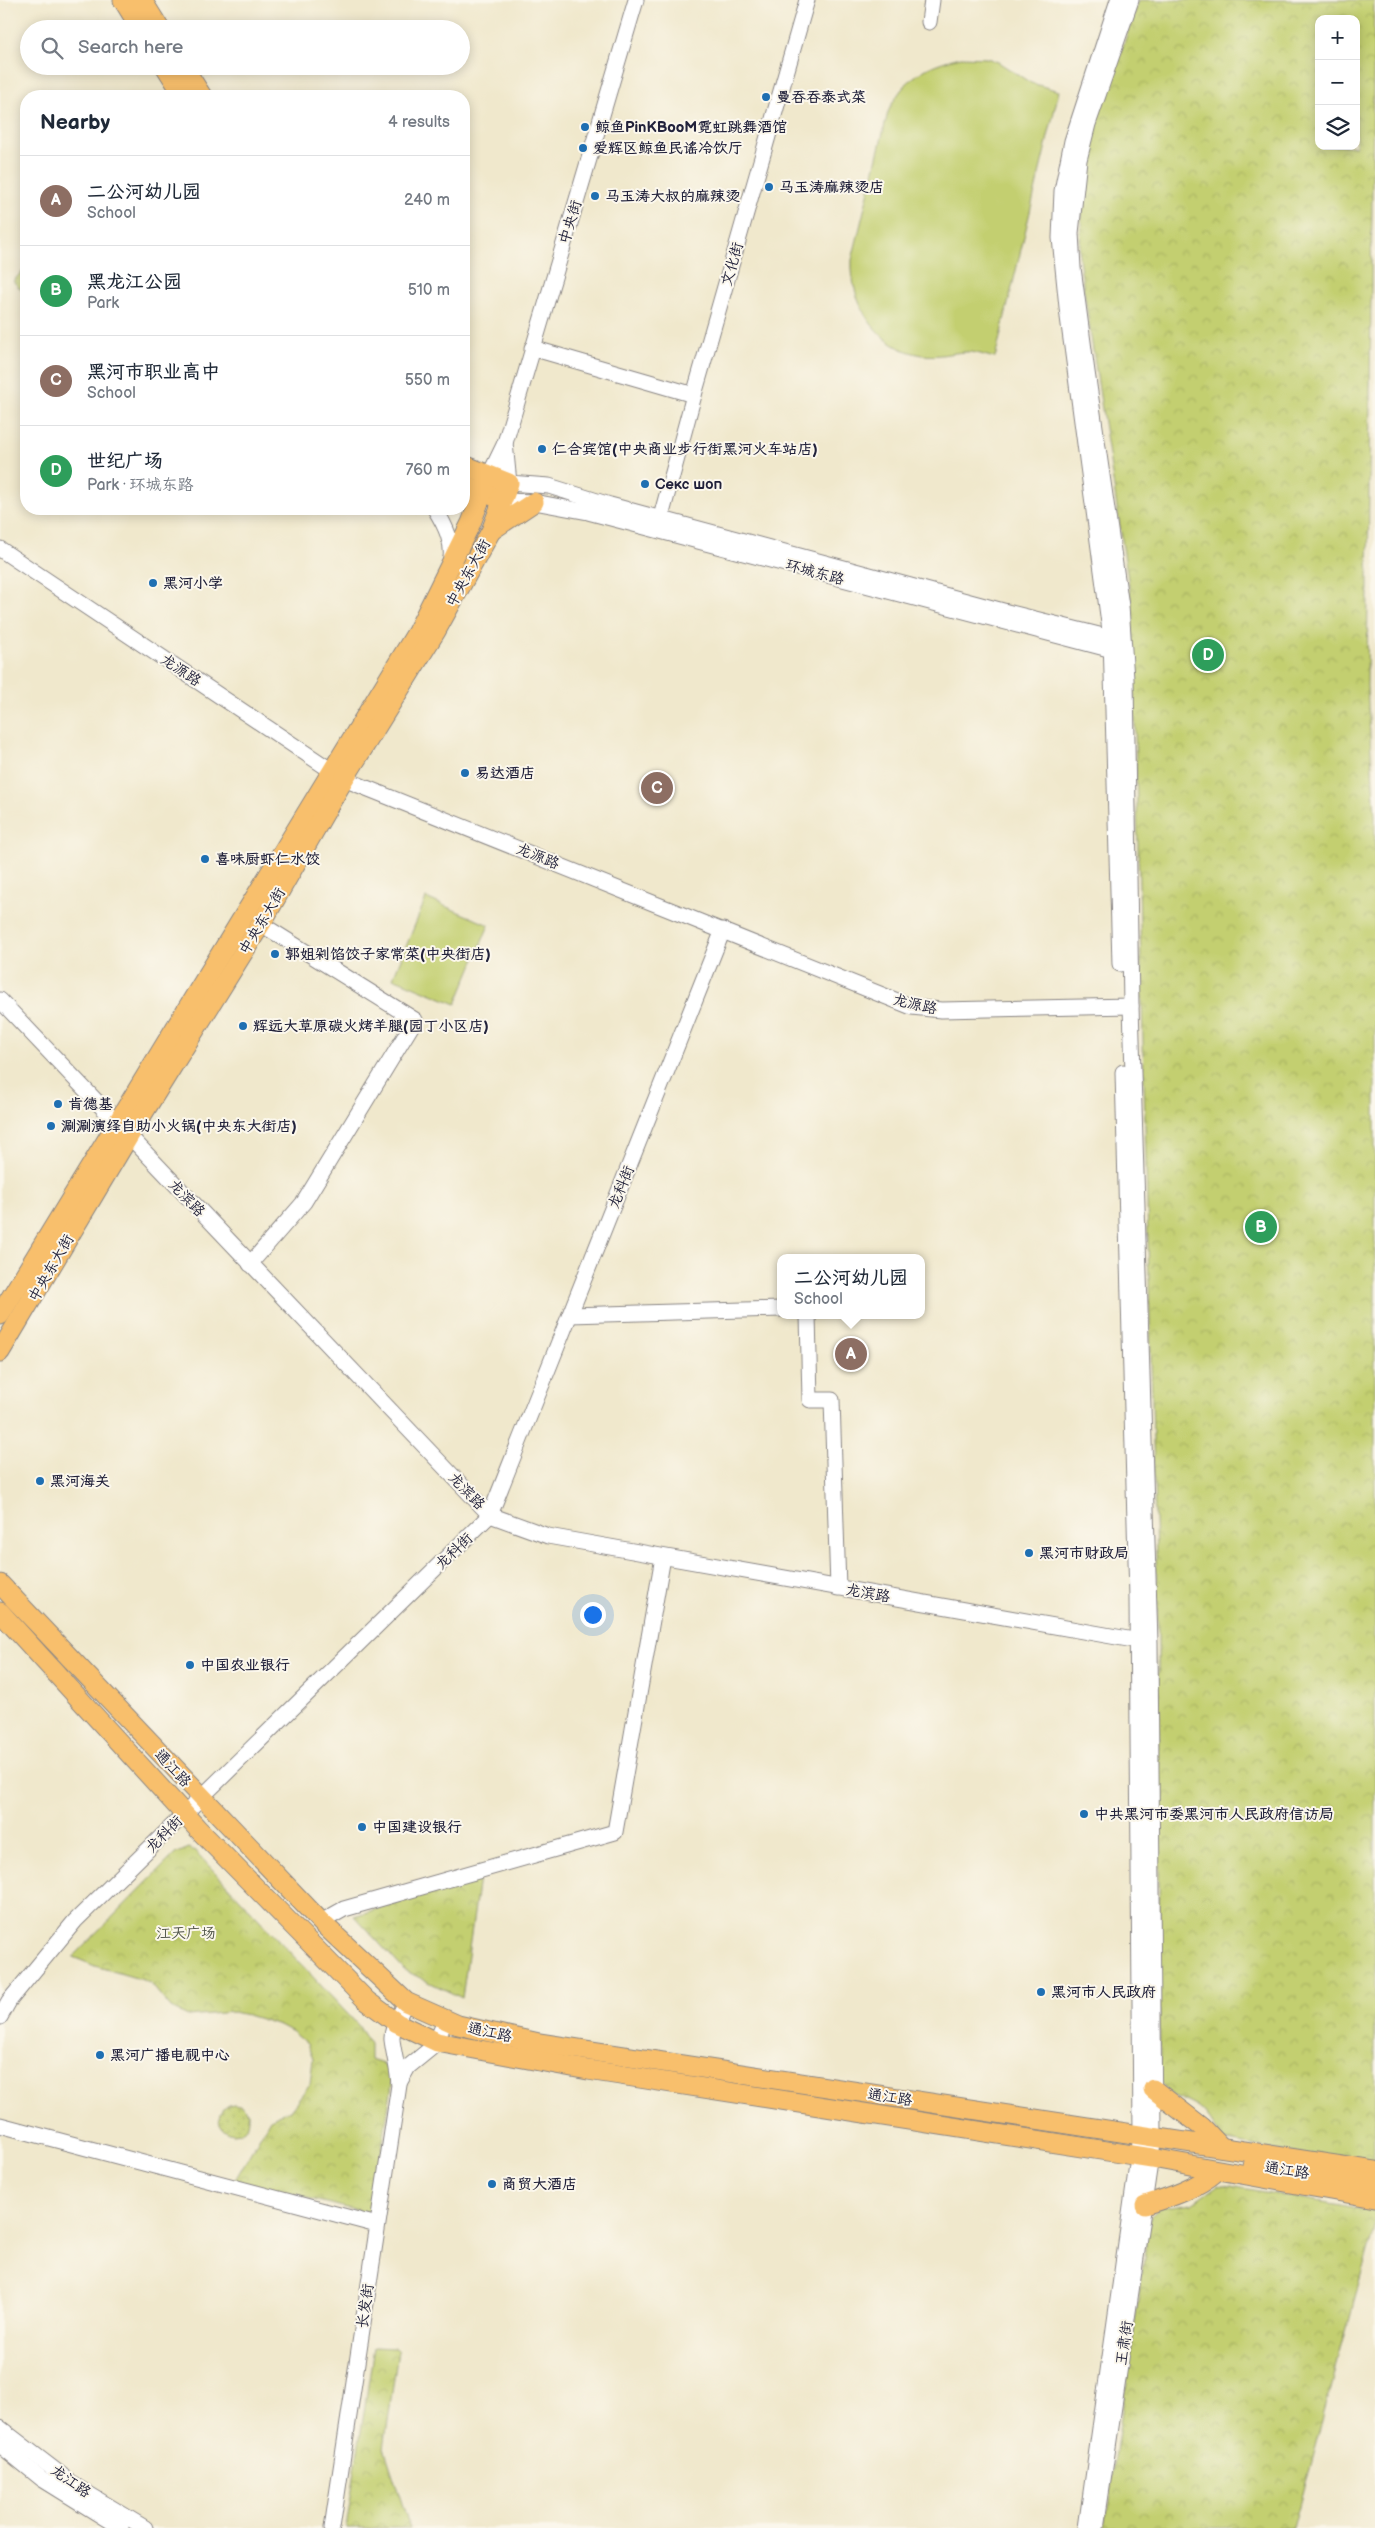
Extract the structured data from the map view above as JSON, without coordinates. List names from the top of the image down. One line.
{"streets":{"main road":["中央东大街","通江路"],"street":["中央街","文化街","环城东路","龙源路","龙科街","龙滨路","长发街","王肃街","龙江路"]},"crossings":[["文化街","环城东路"],["环城东路","中央东大街"],["中央东大街","龙源路"],["中央东大街","龙滨路"],["龙源路","龙科街"],["龙科街","龙滨路"],["龙科街","通江路"],["通江路","长发街"],["通江路","王肃街"]],"parks":["江天广场"],"places":["曼吞吞泰式菜","鲸鱼PinKBooM霓虹跳舞酒馆","爱辉区鲸鱼民谣冷饮厅","马玉涛麻辣烫店","马玉涛大叔的麻辣烫","仁合宾馆(中央商业步行街黑河火车站店)","Секс шоп","黑河小学","易达酒店","喜味厨虾仁水饺","郭姐剁馅饺子家常菜(中央街店)","辉远大草原碳火烤羊腿(园丁小区店)","肯德基","涮涮演绎自助小火锅(中央东大街店)","黑河海关","黑河市财政局","中国农业银行","中共黑河市委黑河市人民政府信访局","中国建设银行","黑河市人民政府","黑河广播电视中心","商贸大酒店"],"page":{"map_buttons":["+","−"],"search":"Search here","heading":["Nearby","4 results"],"list":[{"mark":"A","name":"二公河幼儿园","note":"School","value":"240 m"},{"mark":"B","name":"黑龙江公园","note":"Park","value":"510 m"},{"mark":"C","name":"黑河市职业高中","note":"School","value":"550 m"},{"mark":"D","name":"世纪广场","note":"Park · 环城东路","value":"760 m"}],"pins":["D","C","B","A"],"popup":["二公河幼儿园","School"]}}
